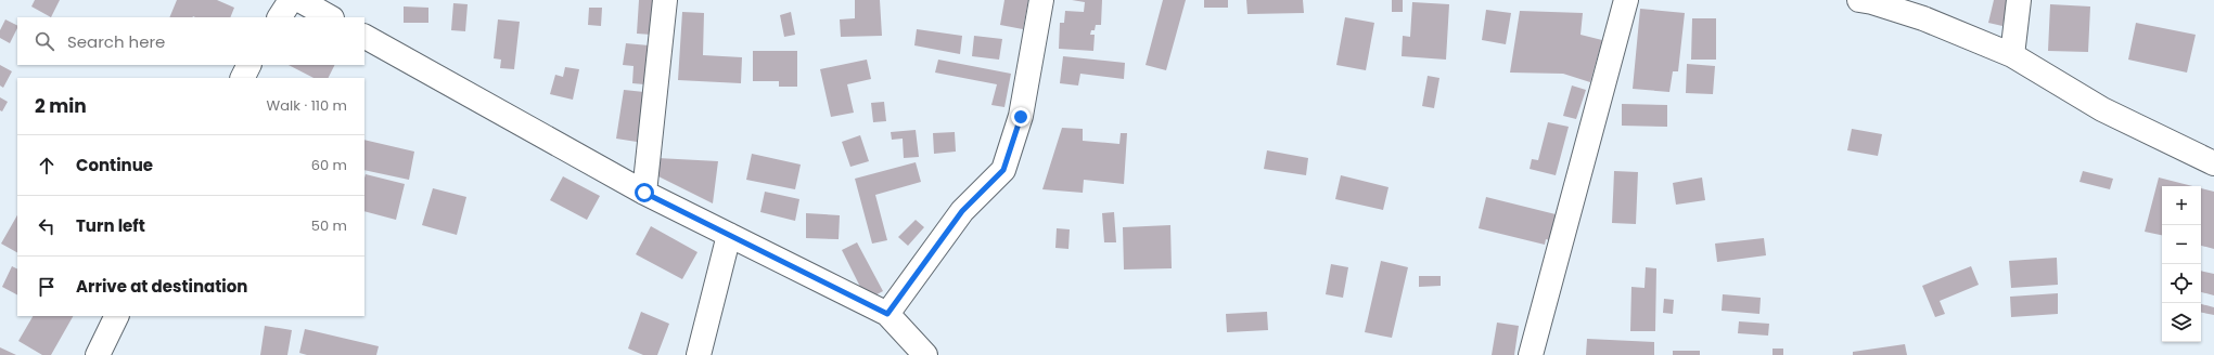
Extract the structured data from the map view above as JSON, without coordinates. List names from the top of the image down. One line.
{"page":{"search":"Search here","heading":["2 min","Walk · 110 m"],"list":[["Continue","60 m"],["Turn left","50 m"],"Arrive at destination"],"map_buttons":["+","−"]}}
